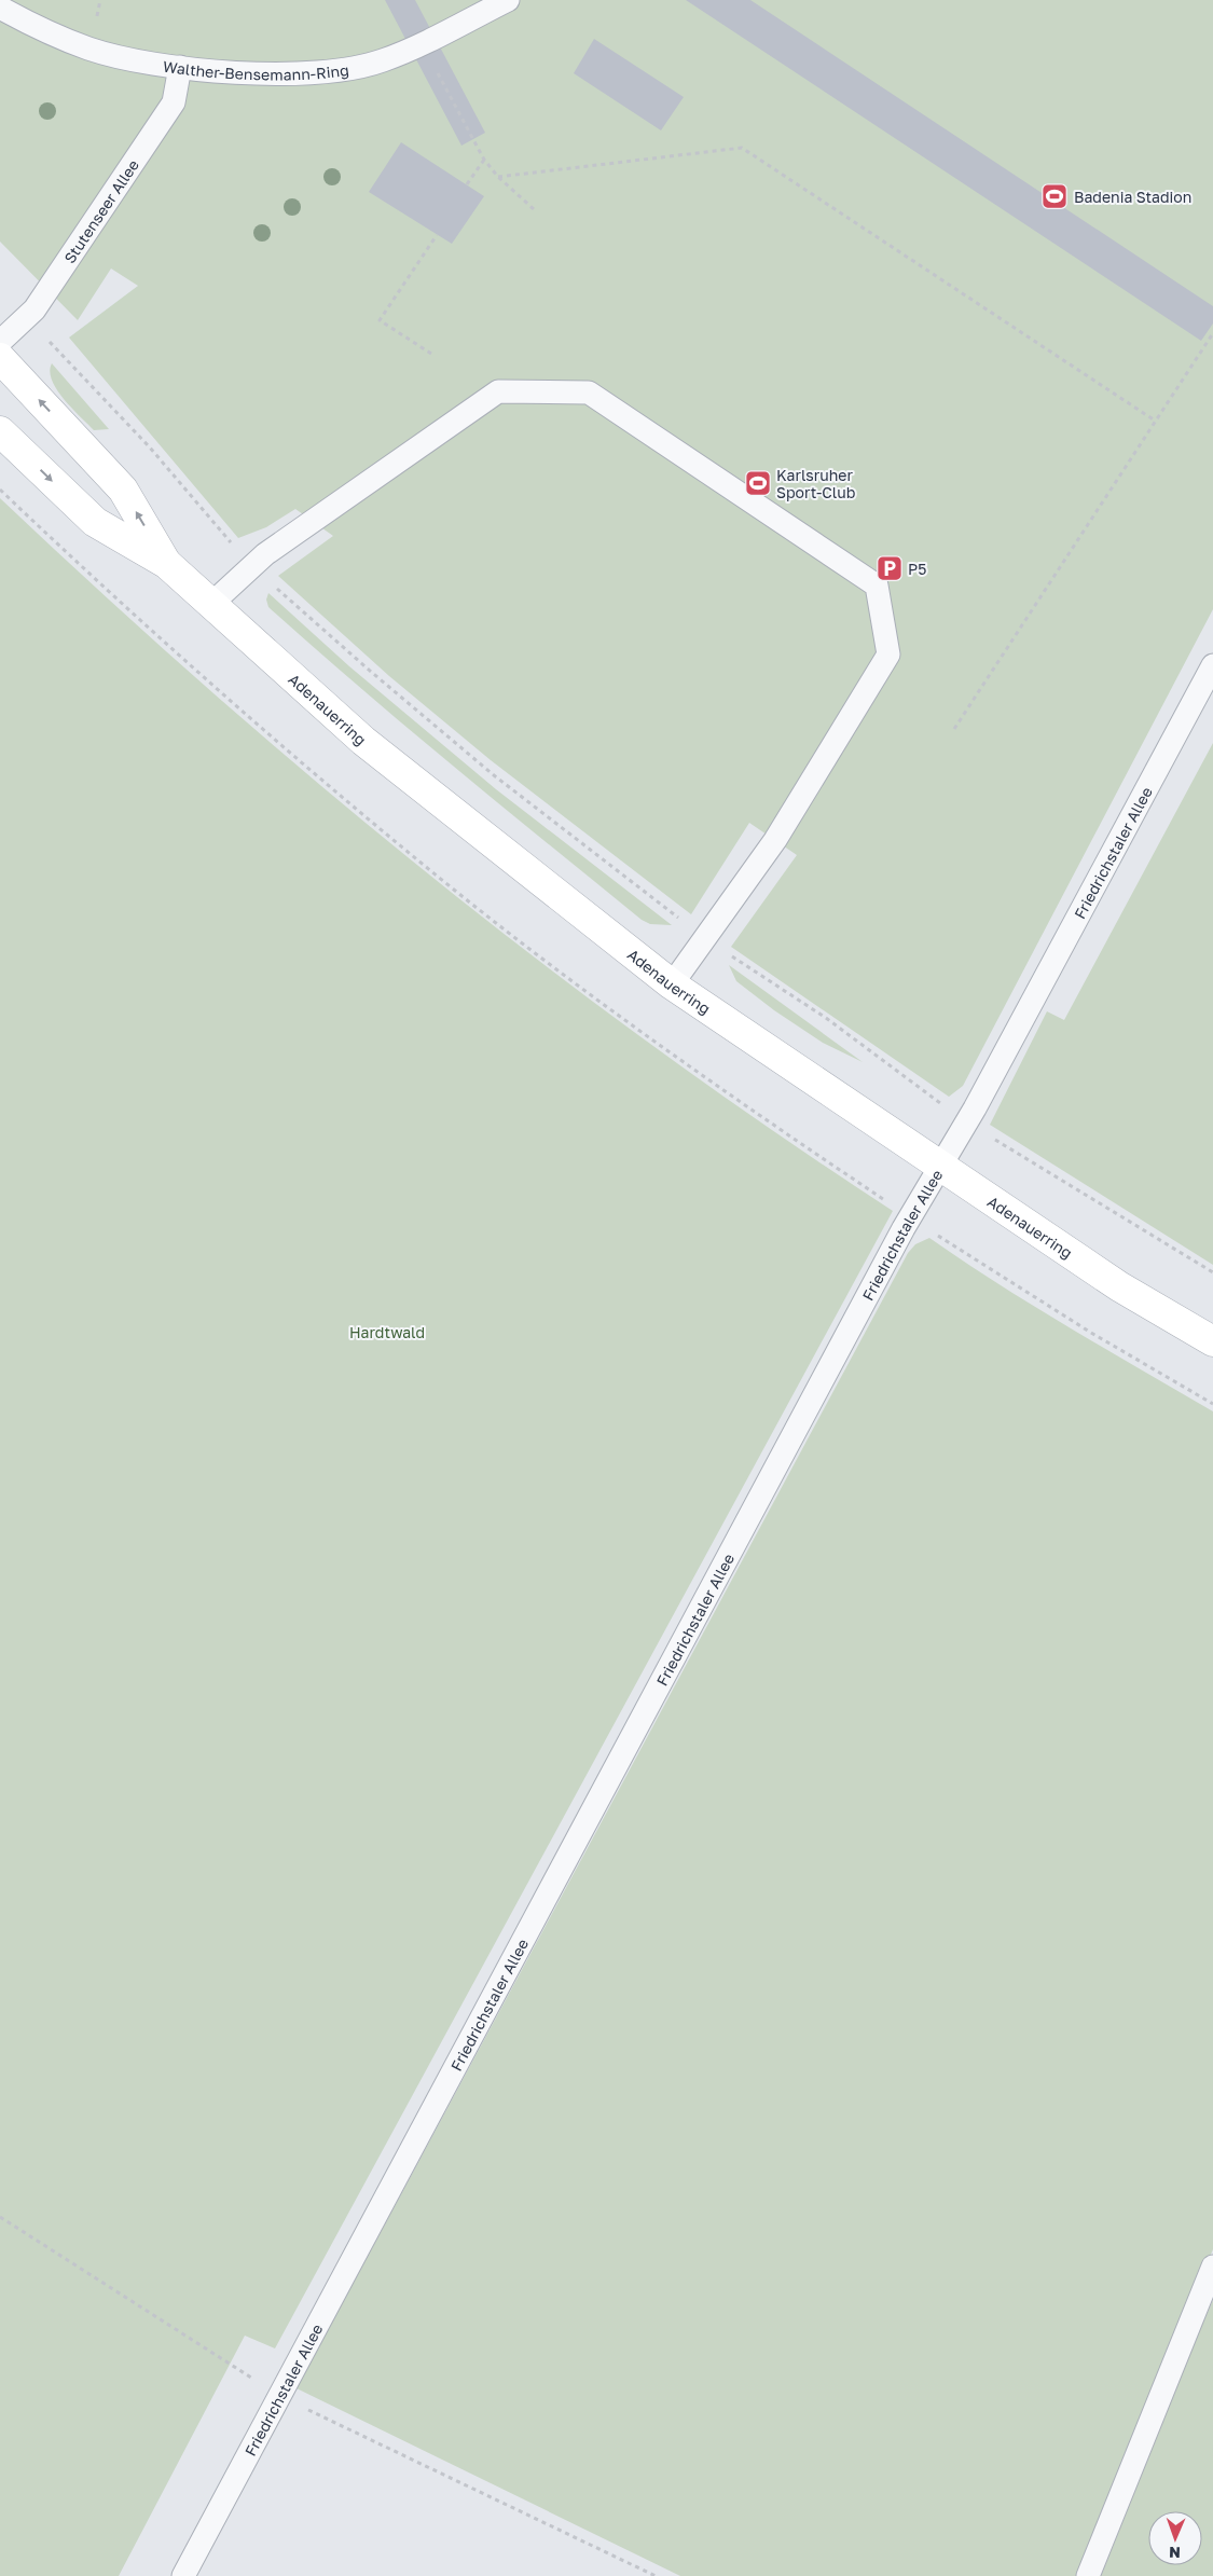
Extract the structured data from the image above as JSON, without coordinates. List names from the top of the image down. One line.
{"streets":{"main road":["Adenauerring"],"lane":["Walther-Bensemann-Ring","Stutenseer Allee","Friedrichstaler Allee"]},"crossings":[["Walther-Bensemann-Ring","Stutenseer Allee"],["Adenauerring","Friedrichstaler Allee"]],"parks":["Hardtwald"],"places":{"sports":["Badenia Stadion","Karlsruher Sport-Club"],"parking":["P5"]},"north":"bottom"}
